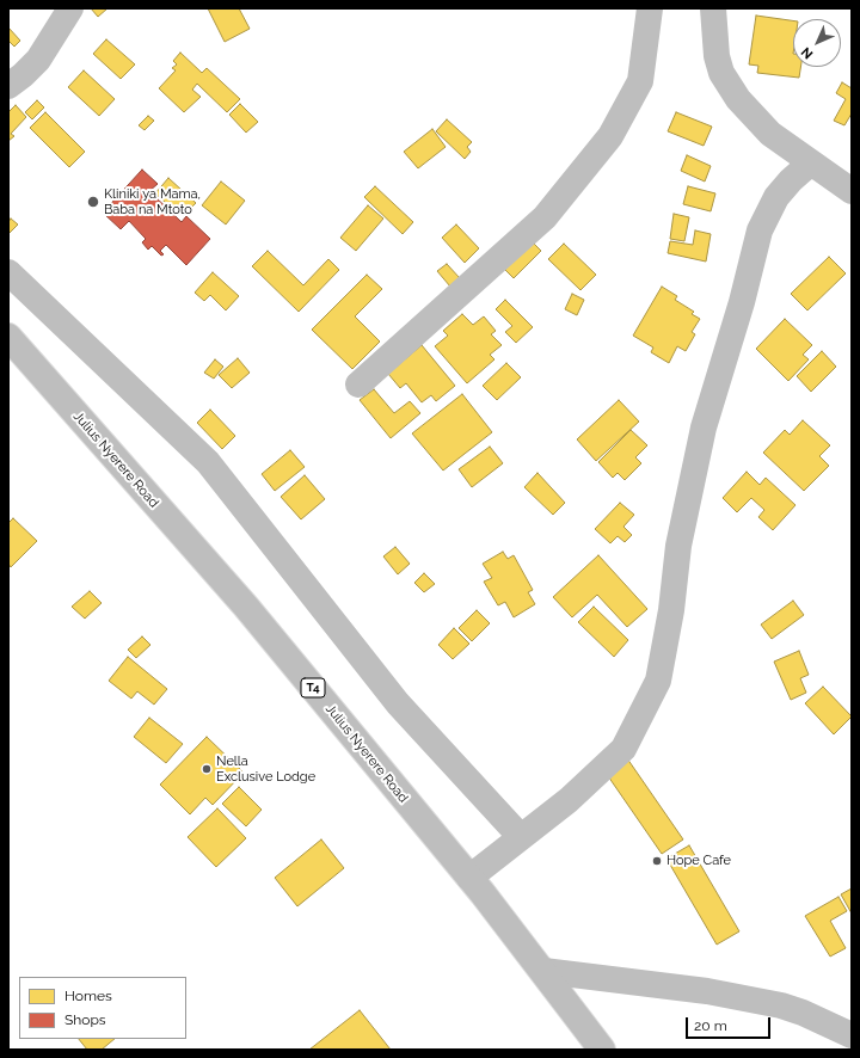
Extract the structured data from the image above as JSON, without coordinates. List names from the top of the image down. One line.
{"streets":{"main road":["Julius Nyerere Road","T4"]},"places":["Kliniki ya Mama, Baba na Mtoto","Nella Exclusive Lodge","Hope Cafe"],"legend":["Homes","Shops"],"scale_bar":"20 m","north":"bottom left"}
